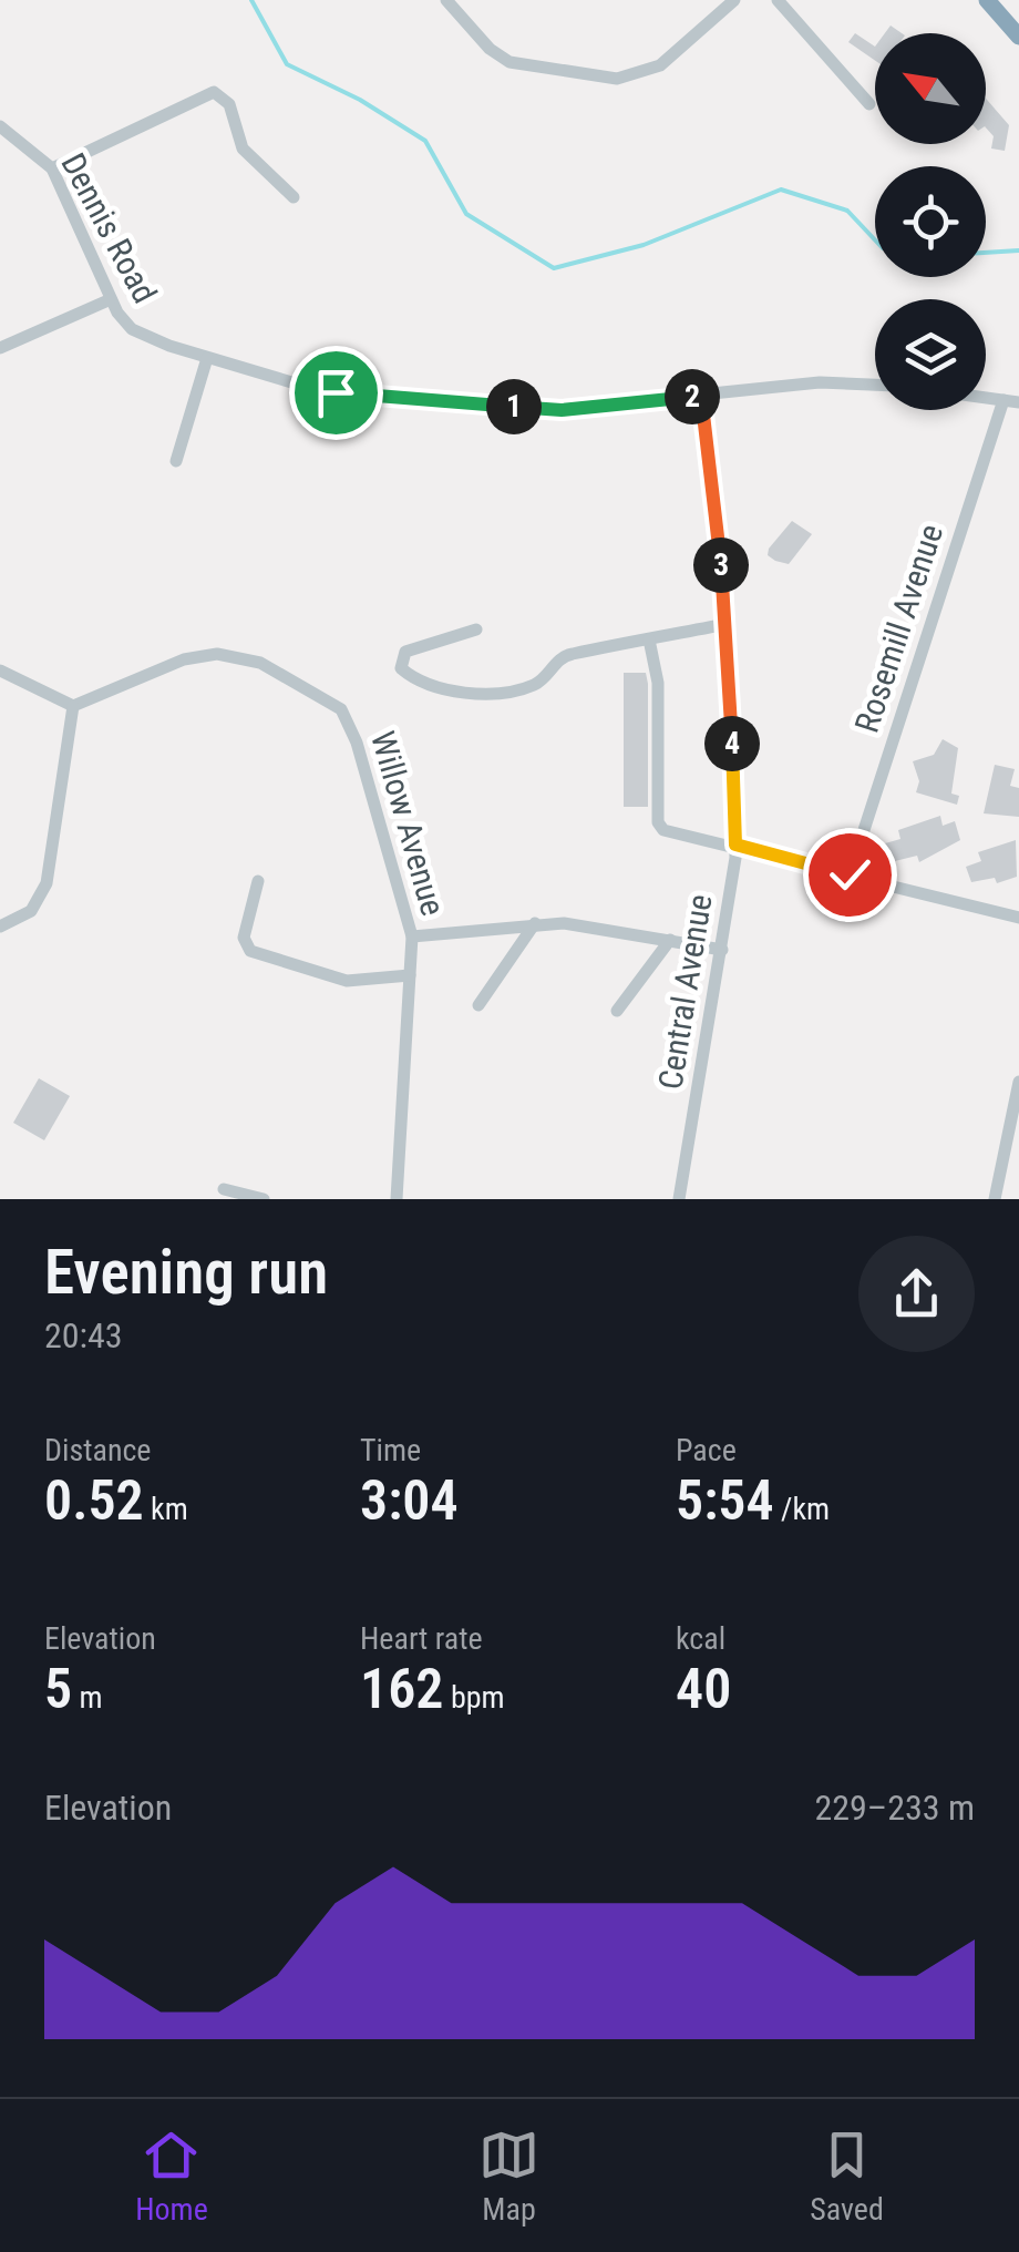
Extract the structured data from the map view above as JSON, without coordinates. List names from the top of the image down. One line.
{"streets":{"street":["Dennis Road","Rosemill Avenue","Willow Avenue","Central Avenue"]},"crossings":[["Dennis Road","Central Avenue"]],"north":"top left","page":{"pins":["2","1","3","4"],"heading":["Evening run","20:43"],"stats":[["Distance","0.52 km"],["Time","3:04"],["Pace","5:54 /km"],["Elevation","5 m"],["Heart rate","162 bpm"],["kcal","40"]],"chart":["Elevation","229–233 m"],"tabs":["Home","Map","Saved"]}}
